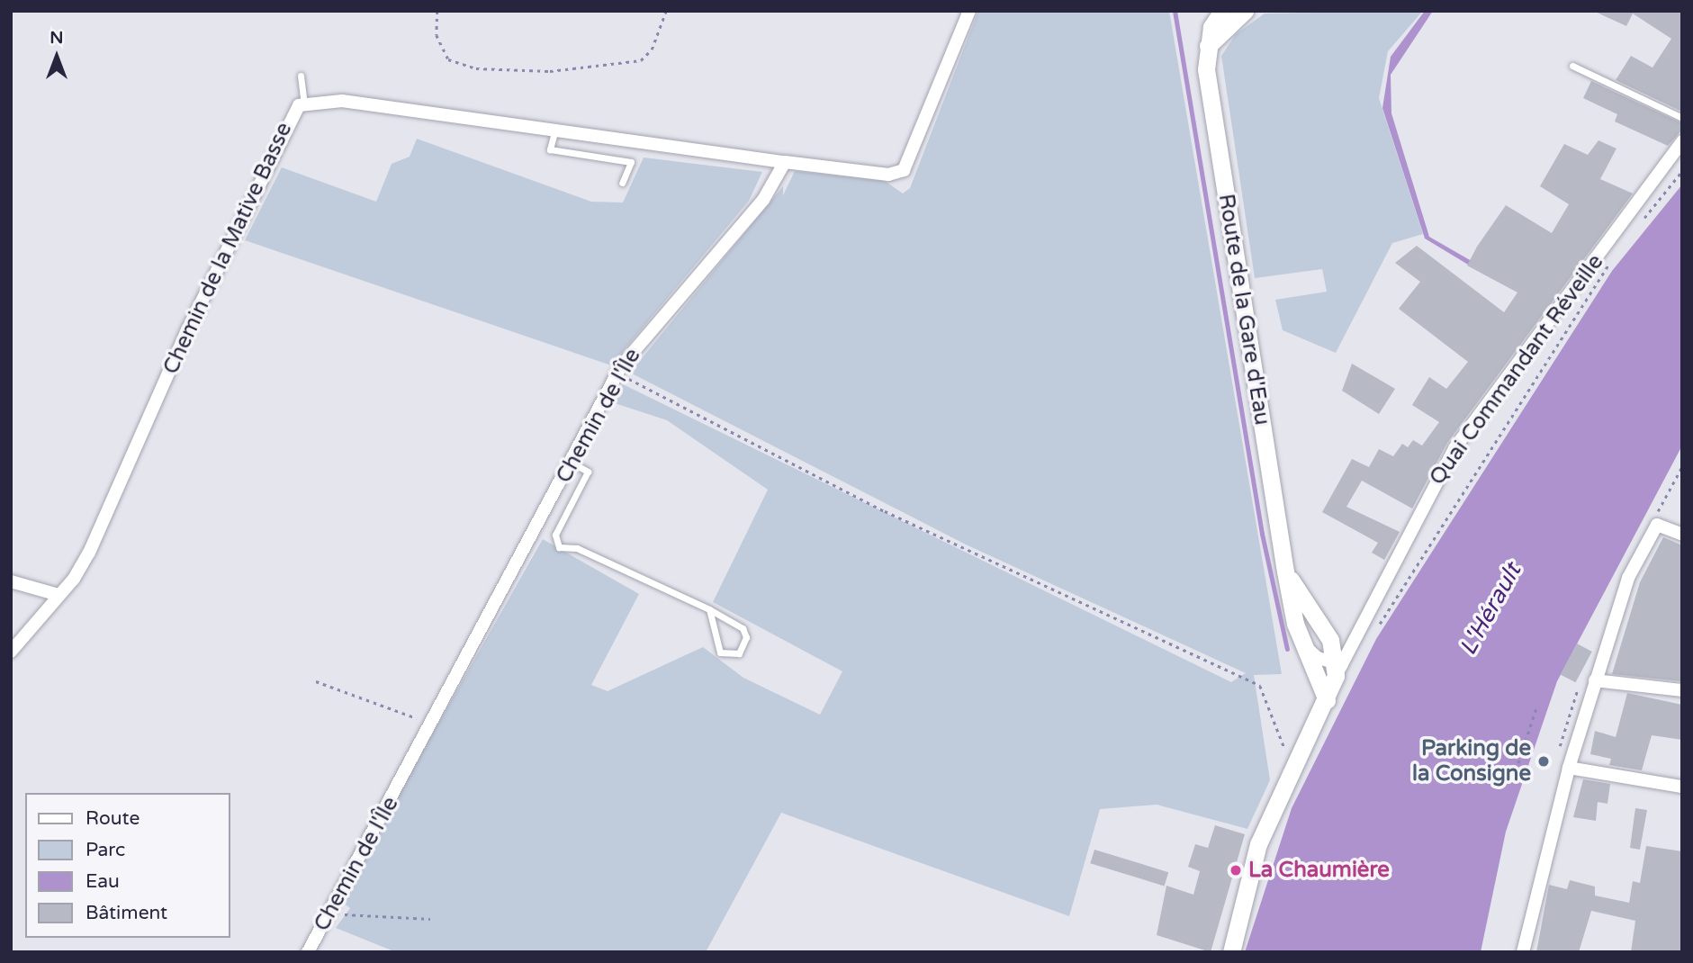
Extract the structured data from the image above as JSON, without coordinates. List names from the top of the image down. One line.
{"streets":{"main road":["Route de la Gare d'Eau"],"street":["Chemin de la Mative Basse","Quai Commandant Réveille","Chemin de l'Île"]},"crossings":[["Chemin de la Mative Basse","Chemin de l'Île"],["Route de la Gare d'Eau","Quai Commandant Réveille"]],"water":["L'Hérault"],"places":["Parking de la Consigne","La Chaumière"],"legend":["Route","Parc","Eau","Bâtiment"],"north":"top"}
